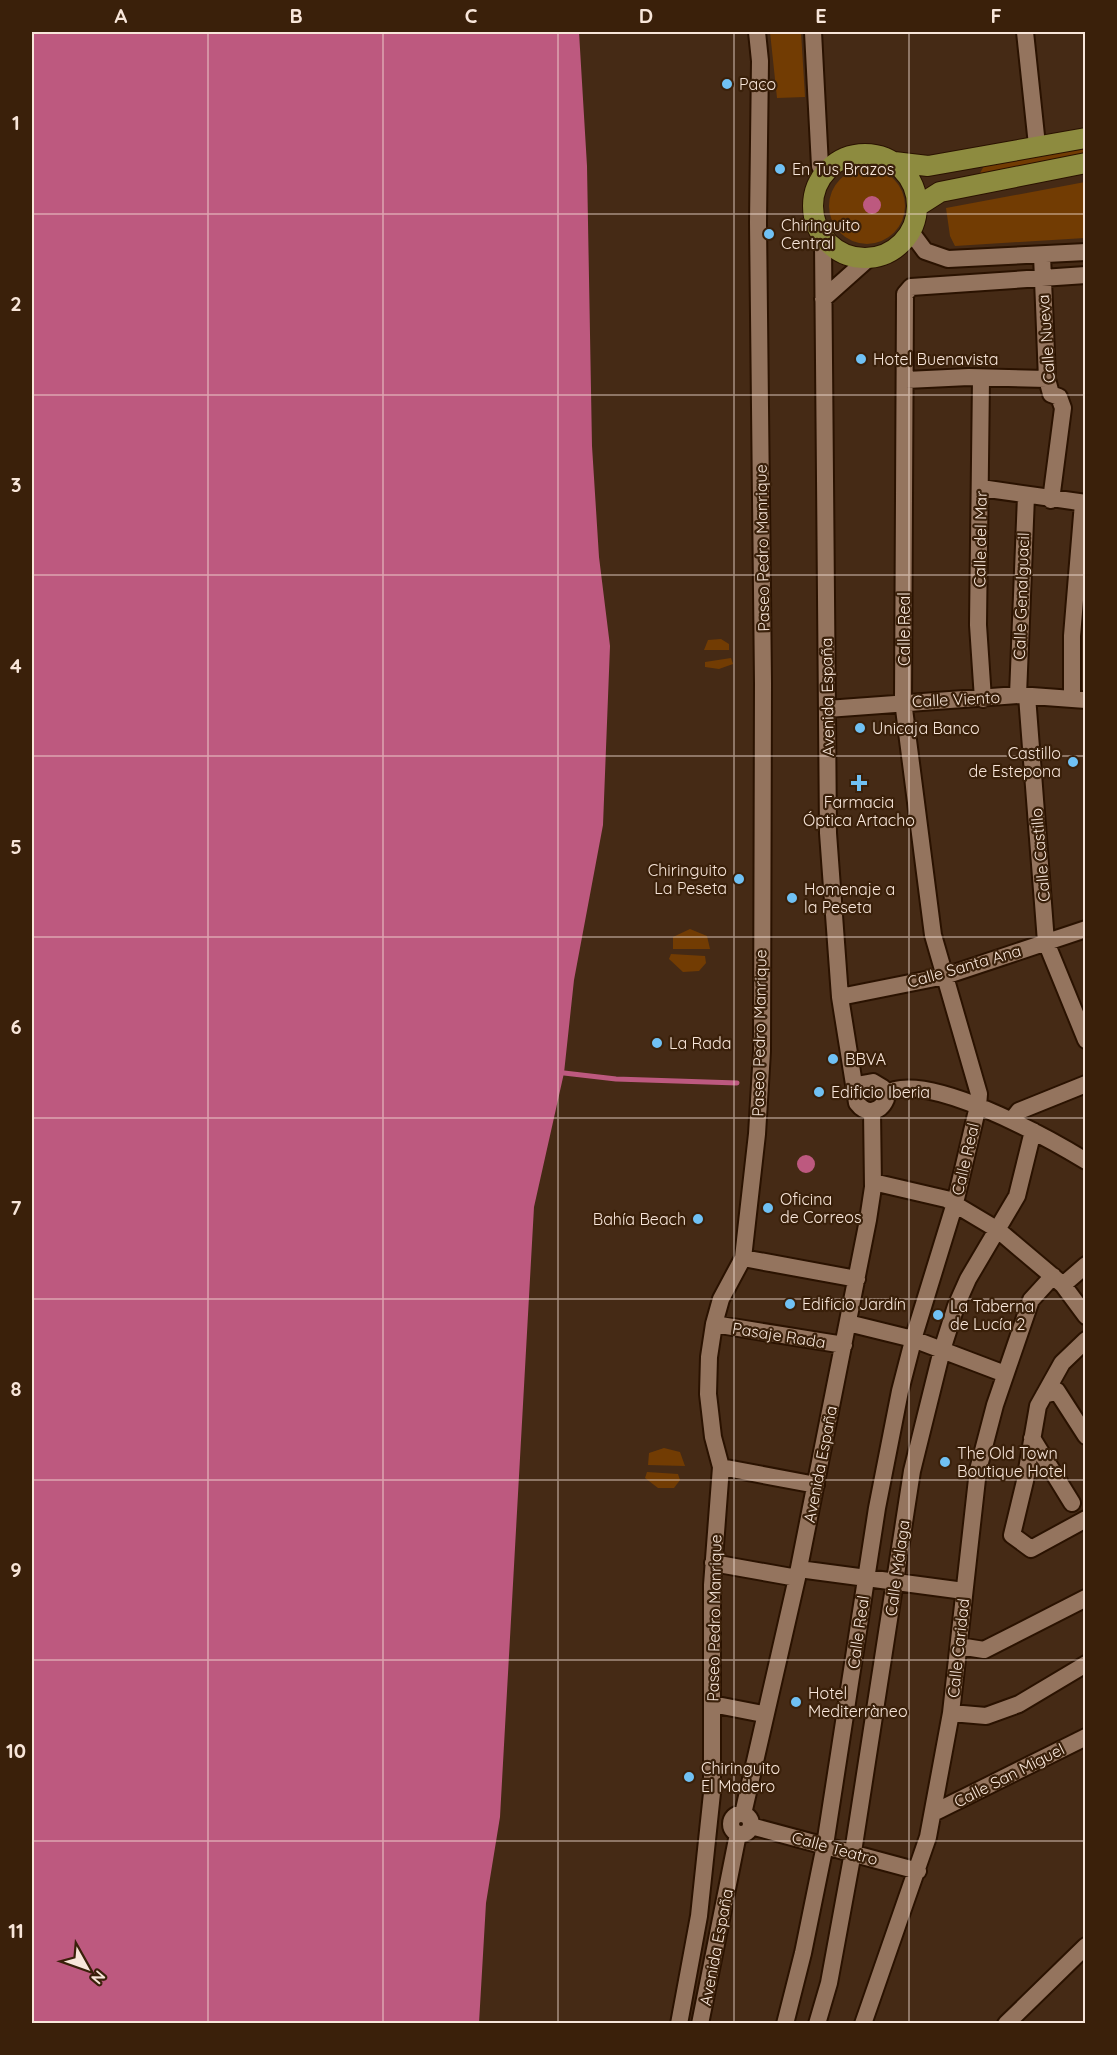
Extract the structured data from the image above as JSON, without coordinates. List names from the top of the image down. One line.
{"streets":{"street":["Calle Nueva","Calle del Mar","Paseo Pedro Manrique","Calle Genalguacil","Calle Real","Avenida España","Calle Viento","Calle Castillo","Calle Santa Ana","Pasaje Rada","Calle Málaga","Calle Caridad","Calle San Miguel","Calle Teatro"]},"crossings":[["Calle del Mar","Calle Viento"],["Paseo Pedro Manrique","Pasaje Rada"],["Calle Genalguacil","Calle Viento"],["Calle Genalguacil","Calle Castillo"],["Calle Real","Calle Viento"],["Calle Real","Calle Santa Ana"],["Calle Real","Calle Teatro"],["Avenida España","Calle Viento"],["Avenida España","Calle Santa Ana"],["Avenida España","Pasaje Rada"],["Avenida España","Calle Teatro"],["Calle Viento","Calle Castillo"],["Calle Castillo","Calle Santa Ana"],["Calle Málaga","Calle Teatro"],["Calle Caridad","Calle San Miguel"],["Calle Caridad","Calle Teatro"]],"places":{"other":["Paco","En Tus Brazos","Chiringuito Central","Hotel Buenavista","Unicaja Banco","Castillo de Estepona","Chiringuito La Peseta","Homenaje a la Peseta","La Rada","BBVA","Edificio Iberia","Oficina de Correos","Bahía Beach","Edificio Jardín","La Taberna de Lucía 2","The Old Town Boutique Hotel","Hotel Mediterràneo","Chiringuito El Madero"],"health":["Farmacia Óptica Artacho"]},"north":"bottom right","grid":{"columns":["A","B","C","D","E","F"],"rows":["1","2","3","4","5","6","7","8","9","10","11"]}}
